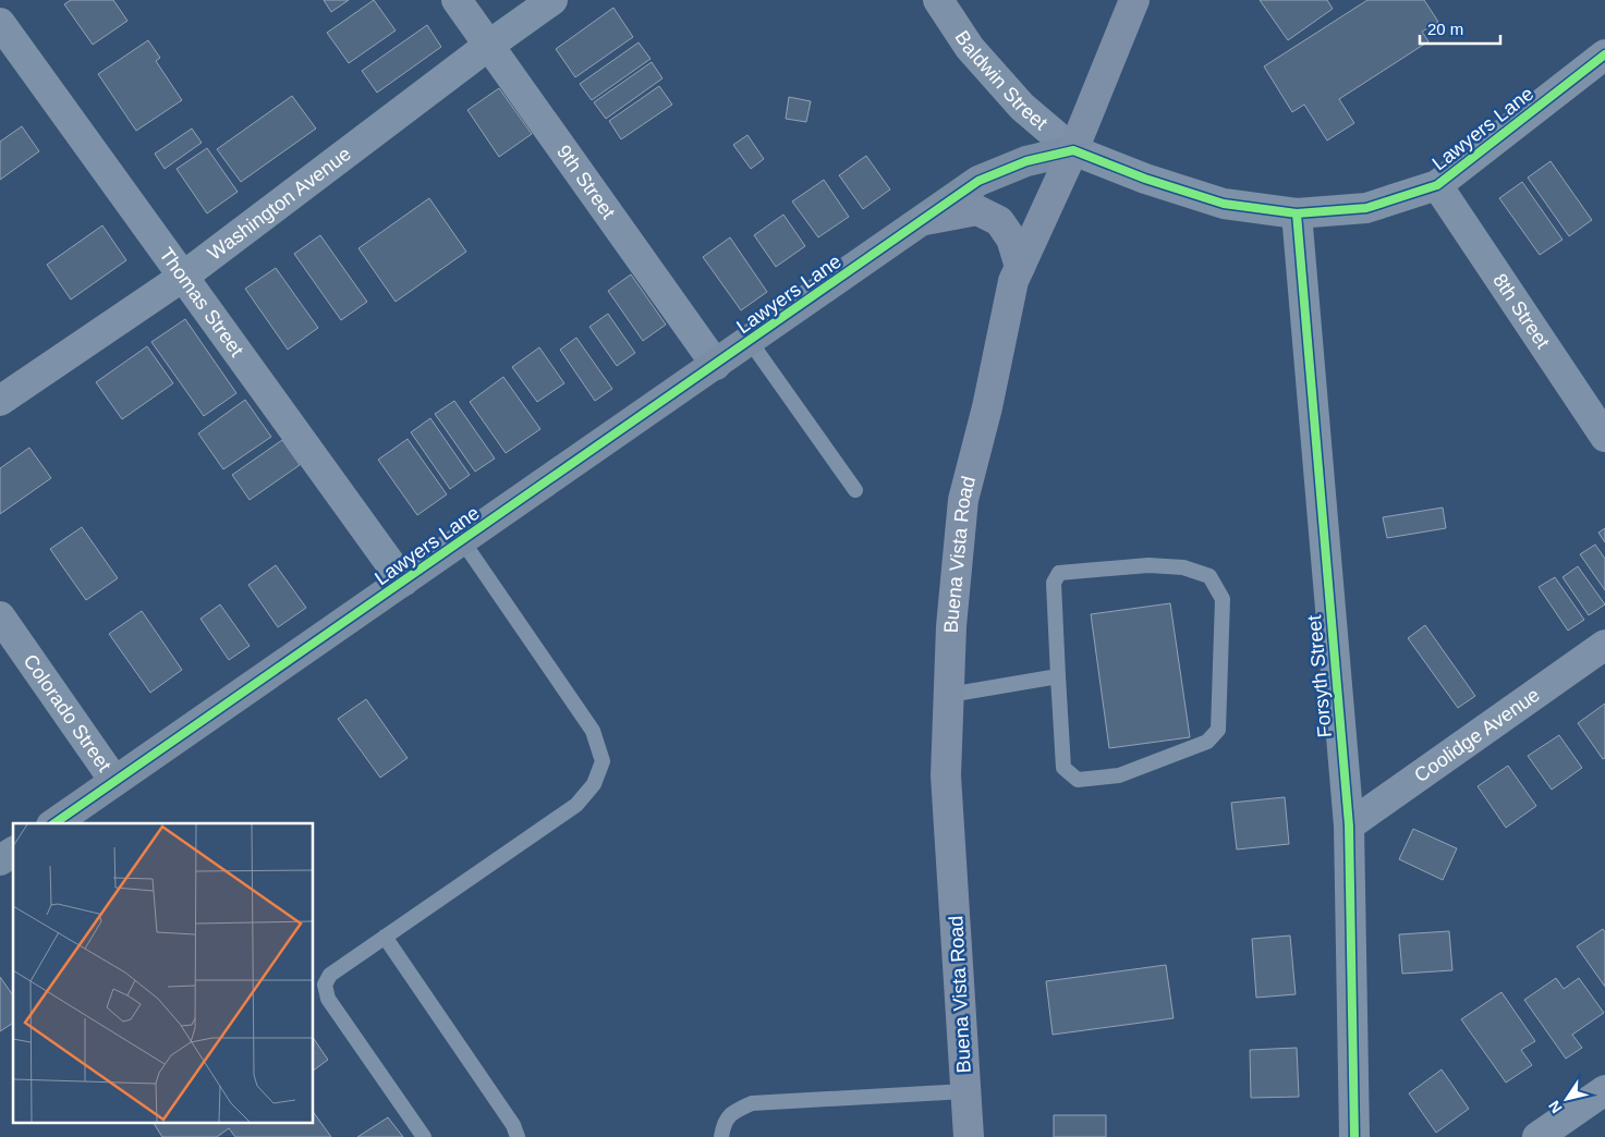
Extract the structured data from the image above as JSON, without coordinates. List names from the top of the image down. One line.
{"streets":{"main road":["Buena Vista Road"],"street":["Baldwin Street","Lawyers Lane","9th Street","Washington Avenue","Thomas Street","8th Street","Forsyth Street","Colorado Street","Coolidge Avenue"]},"crossings":[["Baldwin Street","Lawyers Lane"],["Baldwin Street","Buena Vista Road"],["Lawyers Lane","9th Street"],["Lawyers Lane","Thomas Street"],["Lawyers Lane","8th Street"],["Lawyers Lane","Buena Vista Road"],["Lawyers Lane","Forsyth Street"],["Lawyers Lane","Colorado Street"],["9th Street","Washington Avenue"],["Washington Avenue","Thomas Street"],["Forsyth Street","Coolidge Avenue"]],"scale_bar":"20 m","north":"bottom left"}
